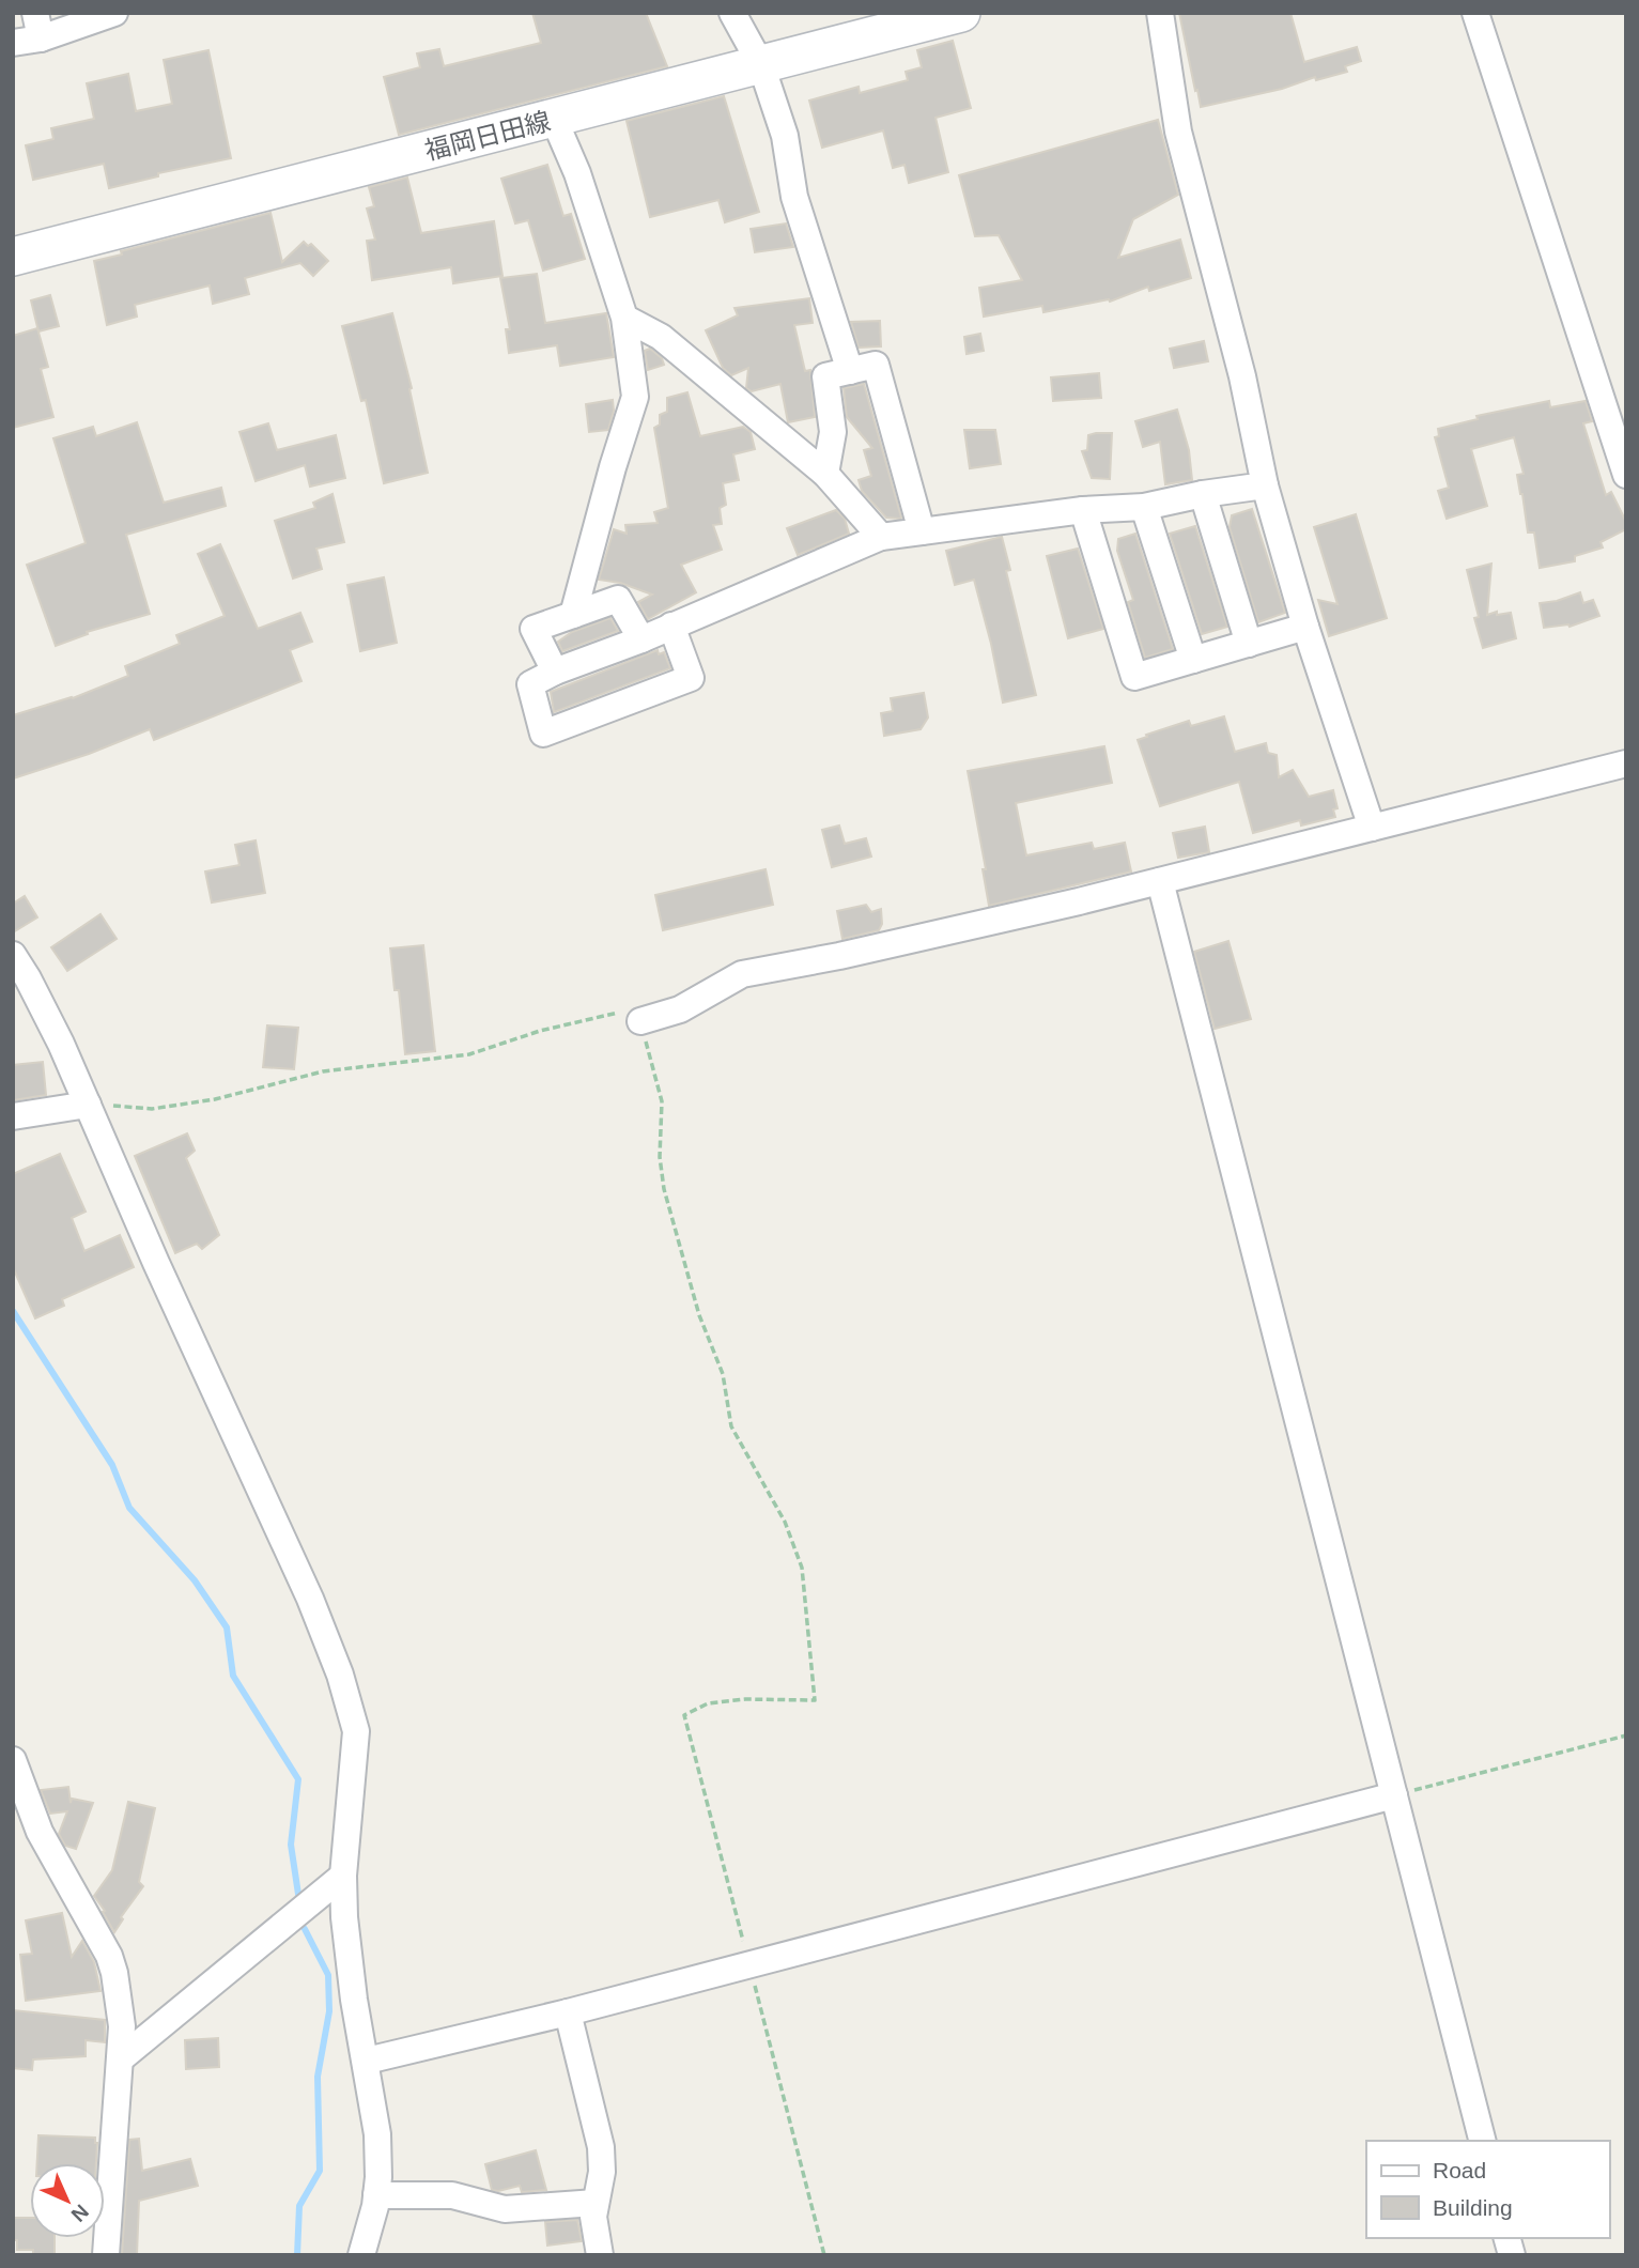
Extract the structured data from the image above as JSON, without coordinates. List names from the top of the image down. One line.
{"streets":{"main road":["福岡日田線"]},"legend":["Road","Building"],"north":"bottom right"}
